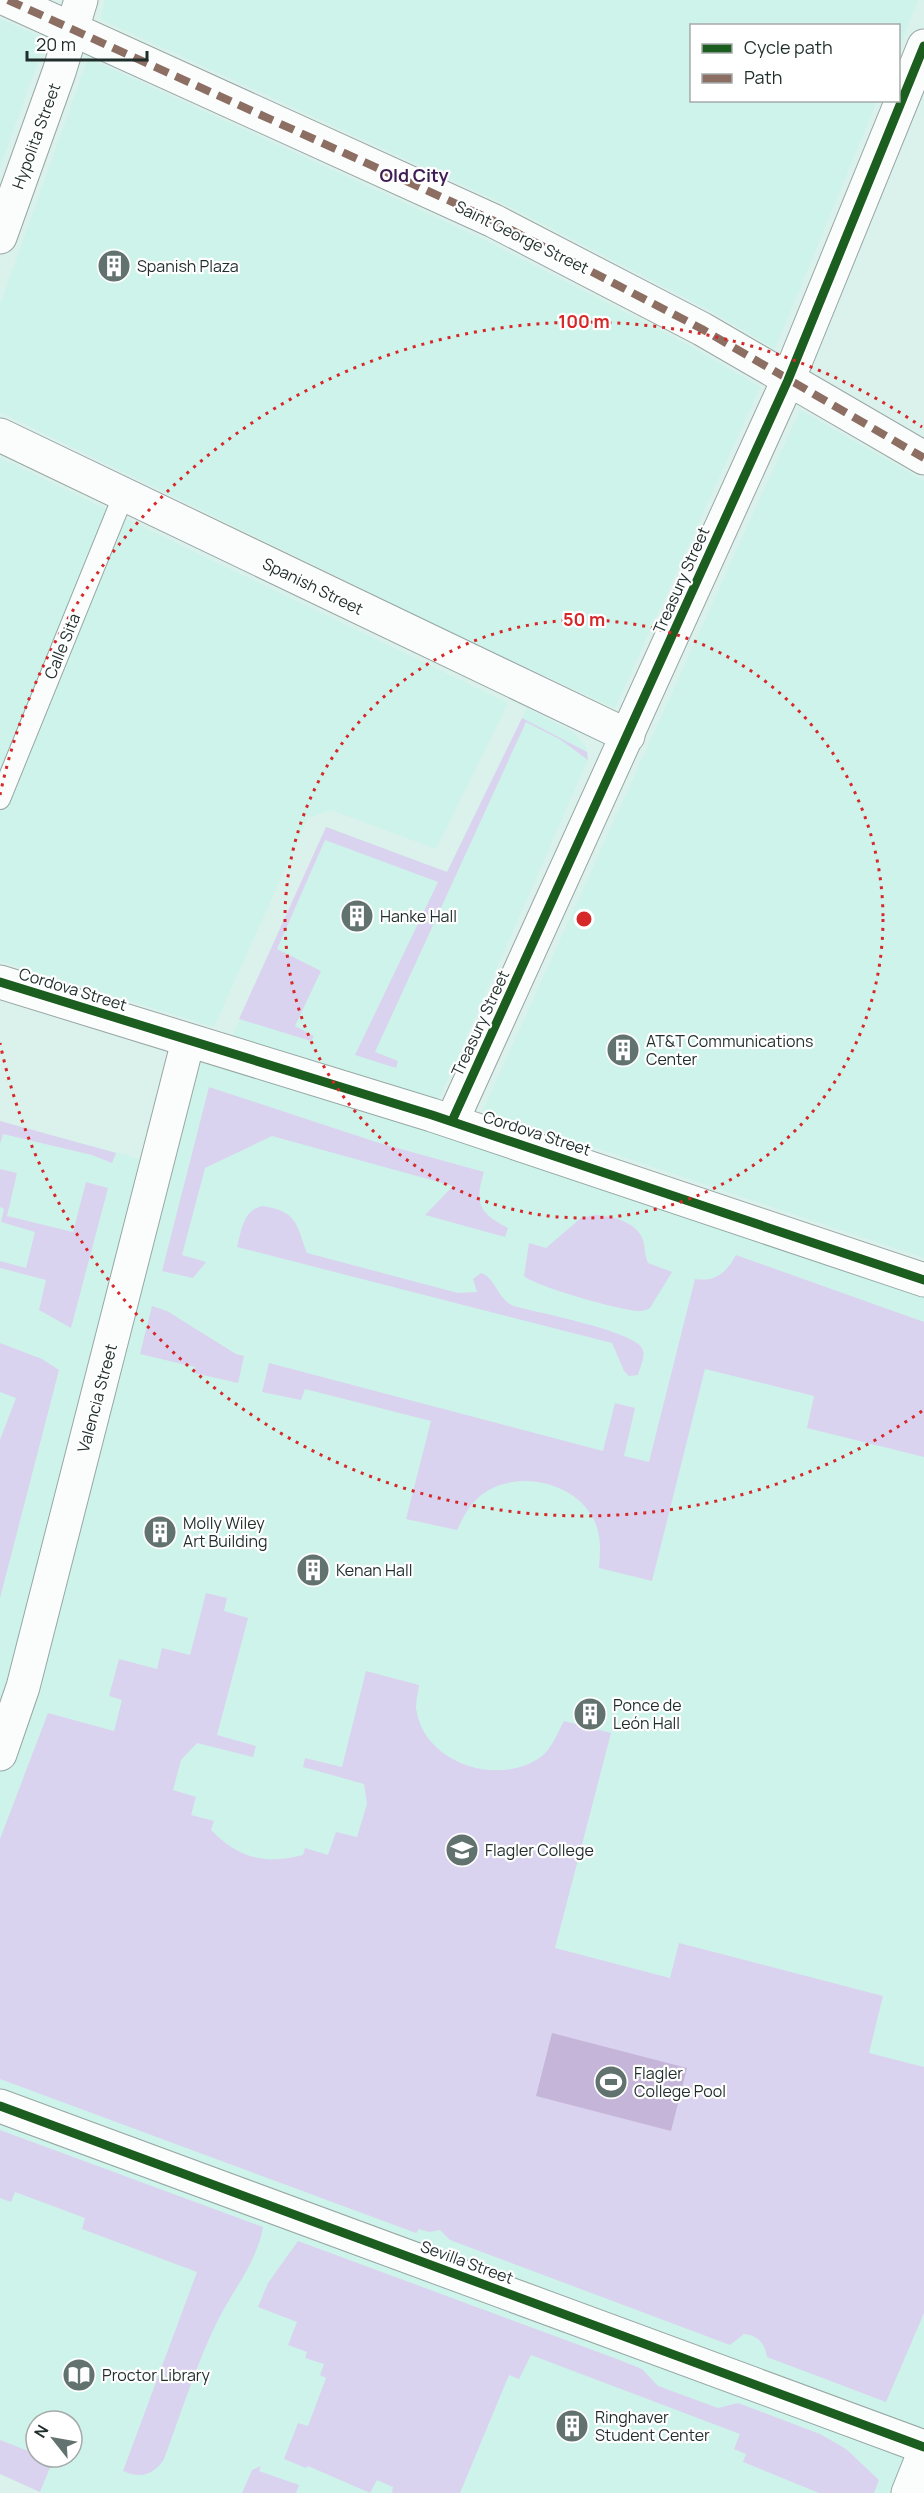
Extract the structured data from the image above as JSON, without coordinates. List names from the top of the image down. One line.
{"streets":{"street":["Hypolita Street","Saint George Street","Treasury Street","Spanish Street","Cordova Street","Valencia Street","Sevilla Street"],"lane":["Calle Sita"]},"crossings":[["Hypolita Street","Saint George Street"],["Saint George Street","Treasury Street"],["Treasury Street","Spanish Street"],["Treasury Street","Cordova Street"],["Spanish Street","Calle Sita"],["Cordova Street","Valencia Street"]],"districts":["Old City"],"places":{"building":["Spanish Plaza","Hanke Hall","AT&T Communications Center","Molly Wiley Art Building","Kenan Hall","Ponce de León Hall","Ringhaver Student Center"],"school or university":["Flagler College"],"sports":["Flagler College Pool"],"library":["Proctor Library"]},"legend":["Cycle path","Path"],"scale_bar":"20 m","north":"top left","rings":["100 m","50 m"]}
